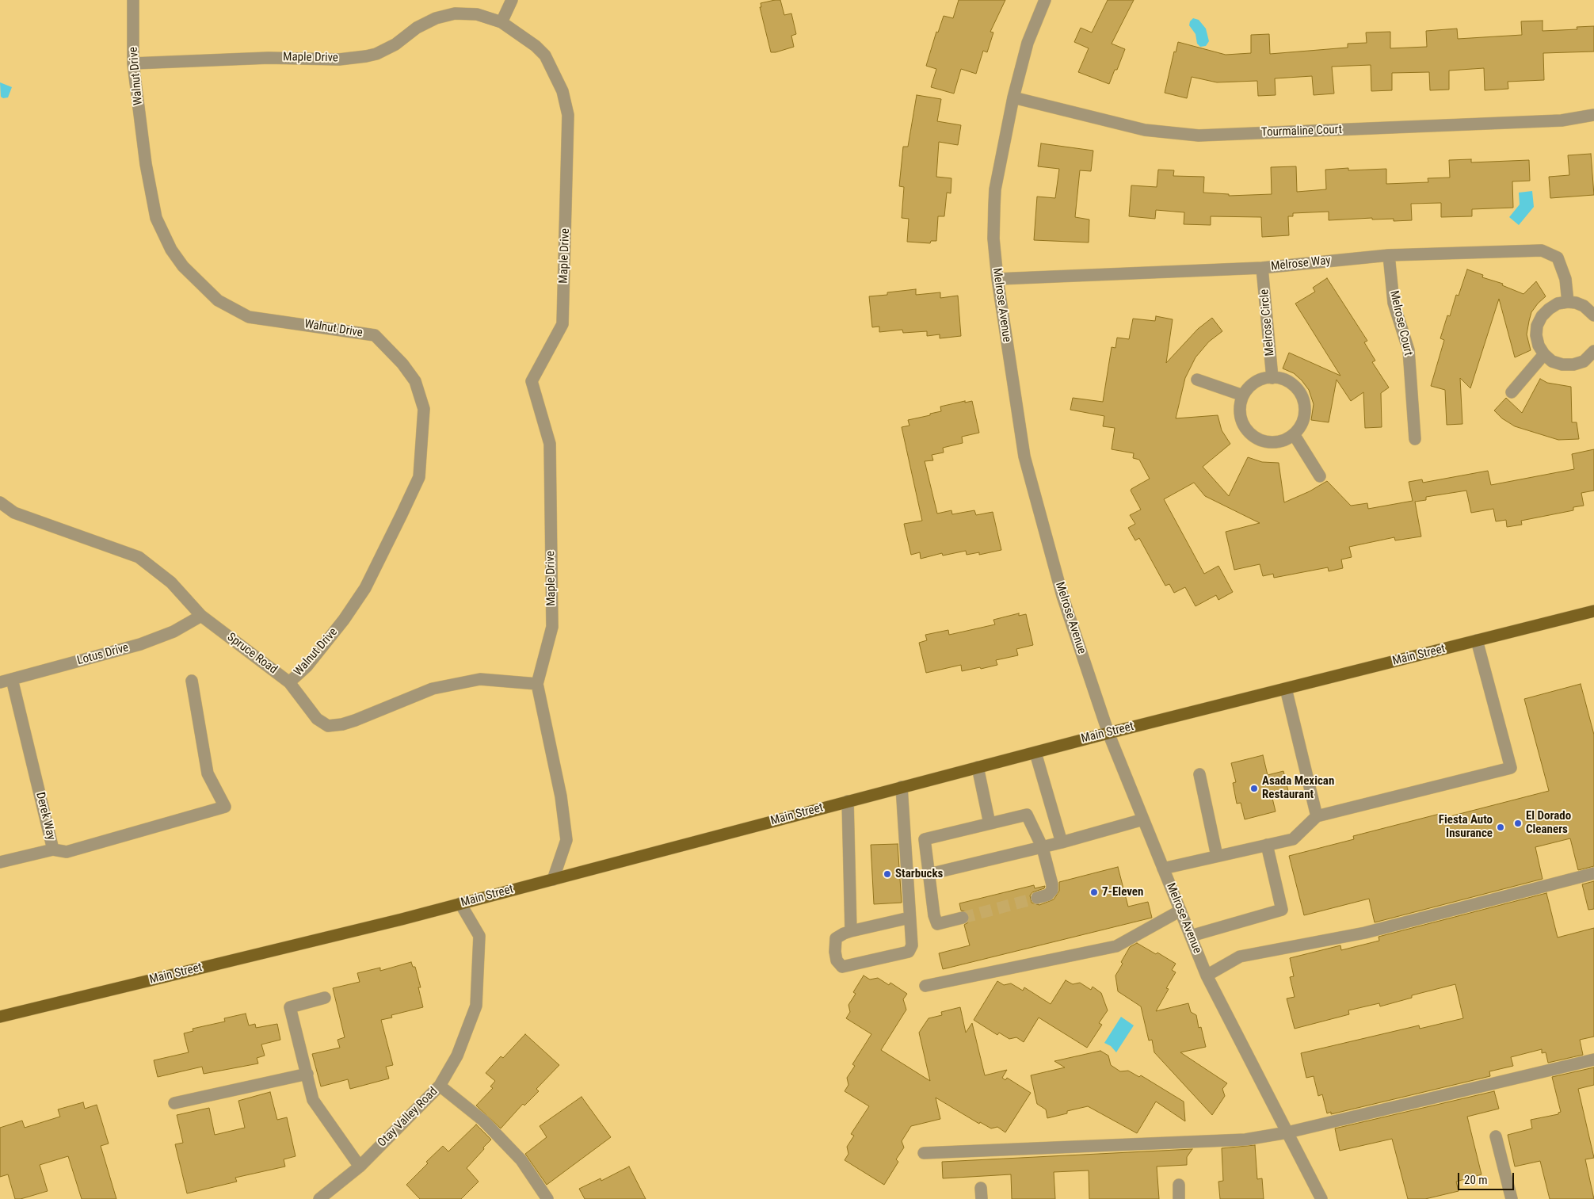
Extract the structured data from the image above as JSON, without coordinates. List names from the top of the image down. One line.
{"streets":{"main road":["Main Street"],"street":["Maple Drive","Walnut Drive","Tourmaline Court","Melrose Way","Melrose Avenue","Melrose Circle","Melrose Court","Spruce Road","Lotus Drive","Derek Way","Otay Valley Road"]},"crossings":[["Maple Drive","Walnut Drive"],["Maple Drive","Spruce Road"],["Maple Drive","Main Street"],["Walnut Drive","Spruce Road"],["Tourmaline Court","Melrose Avenue"],["Melrose Way","Melrose Avenue"],["Melrose Way","Melrose Circle"],["Melrose Way","Melrose Court"],["Melrose Avenue","Main Street"],["Spruce Road","Lotus Drive"],["Lotus Drive","Derek Way"],["Main Street","Otay Valley Road"]],"places":["Asada Mexican Restaurant","El Dorado Cleaners","Fiesta Auto Insurance","Starbucks","7-Eleven"],"scale_bar":"20 m"}
